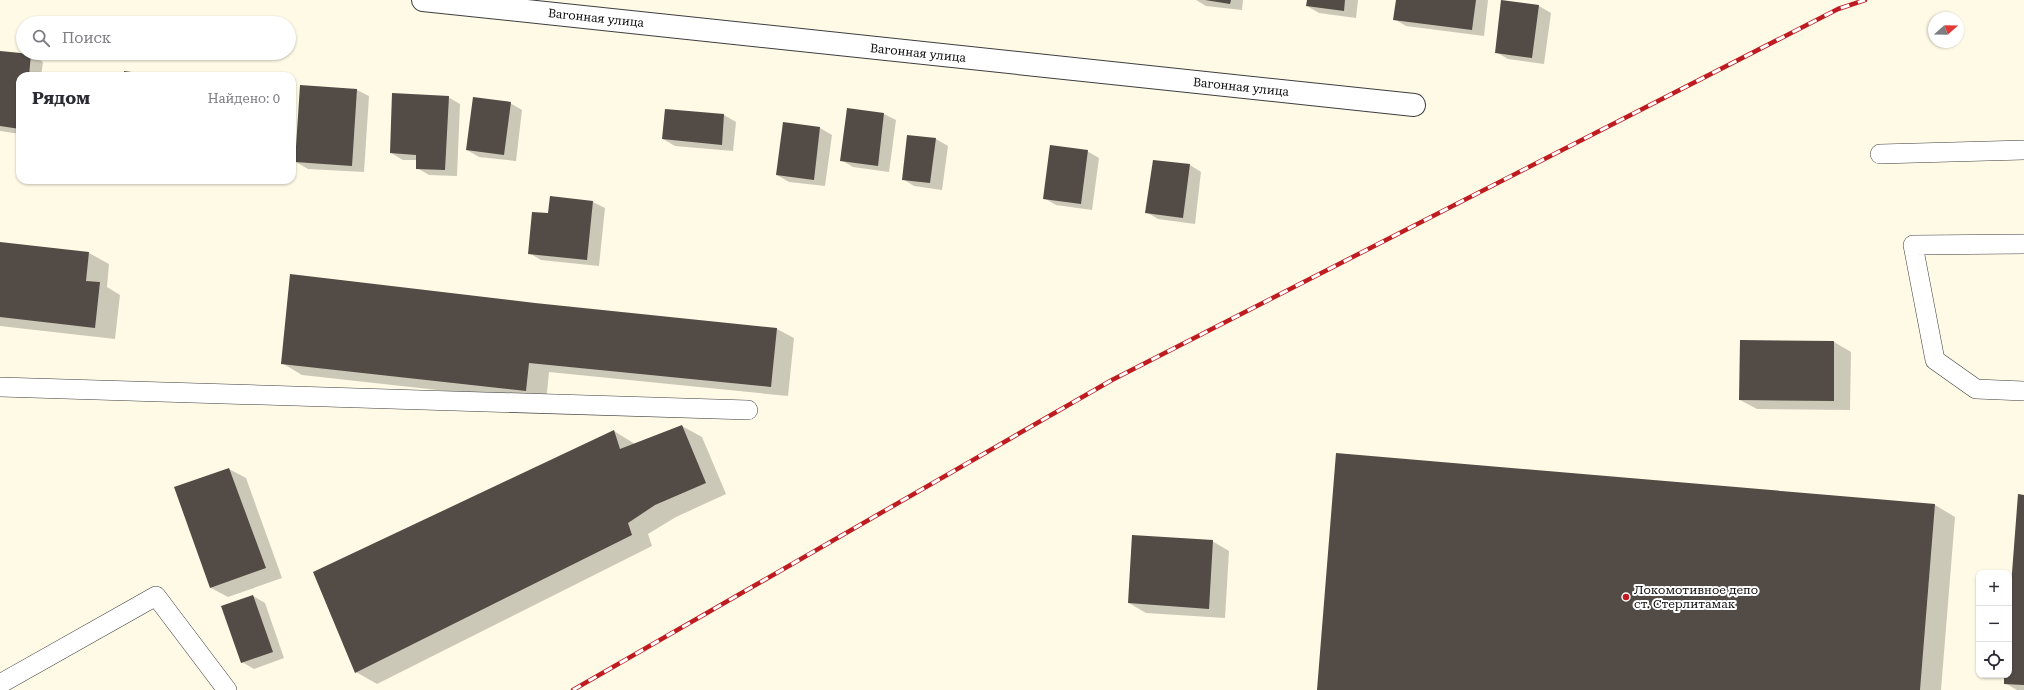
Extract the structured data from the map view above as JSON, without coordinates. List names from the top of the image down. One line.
{"streets":{"street":["Вагонная улица"]},"places":["Локомотивное депо ст. Стерлитамак"],"north":"right","page":{"search":"Поиск","heading":["Рядом","Найдено: 0"],"map_buttons":["+","−"]}}
